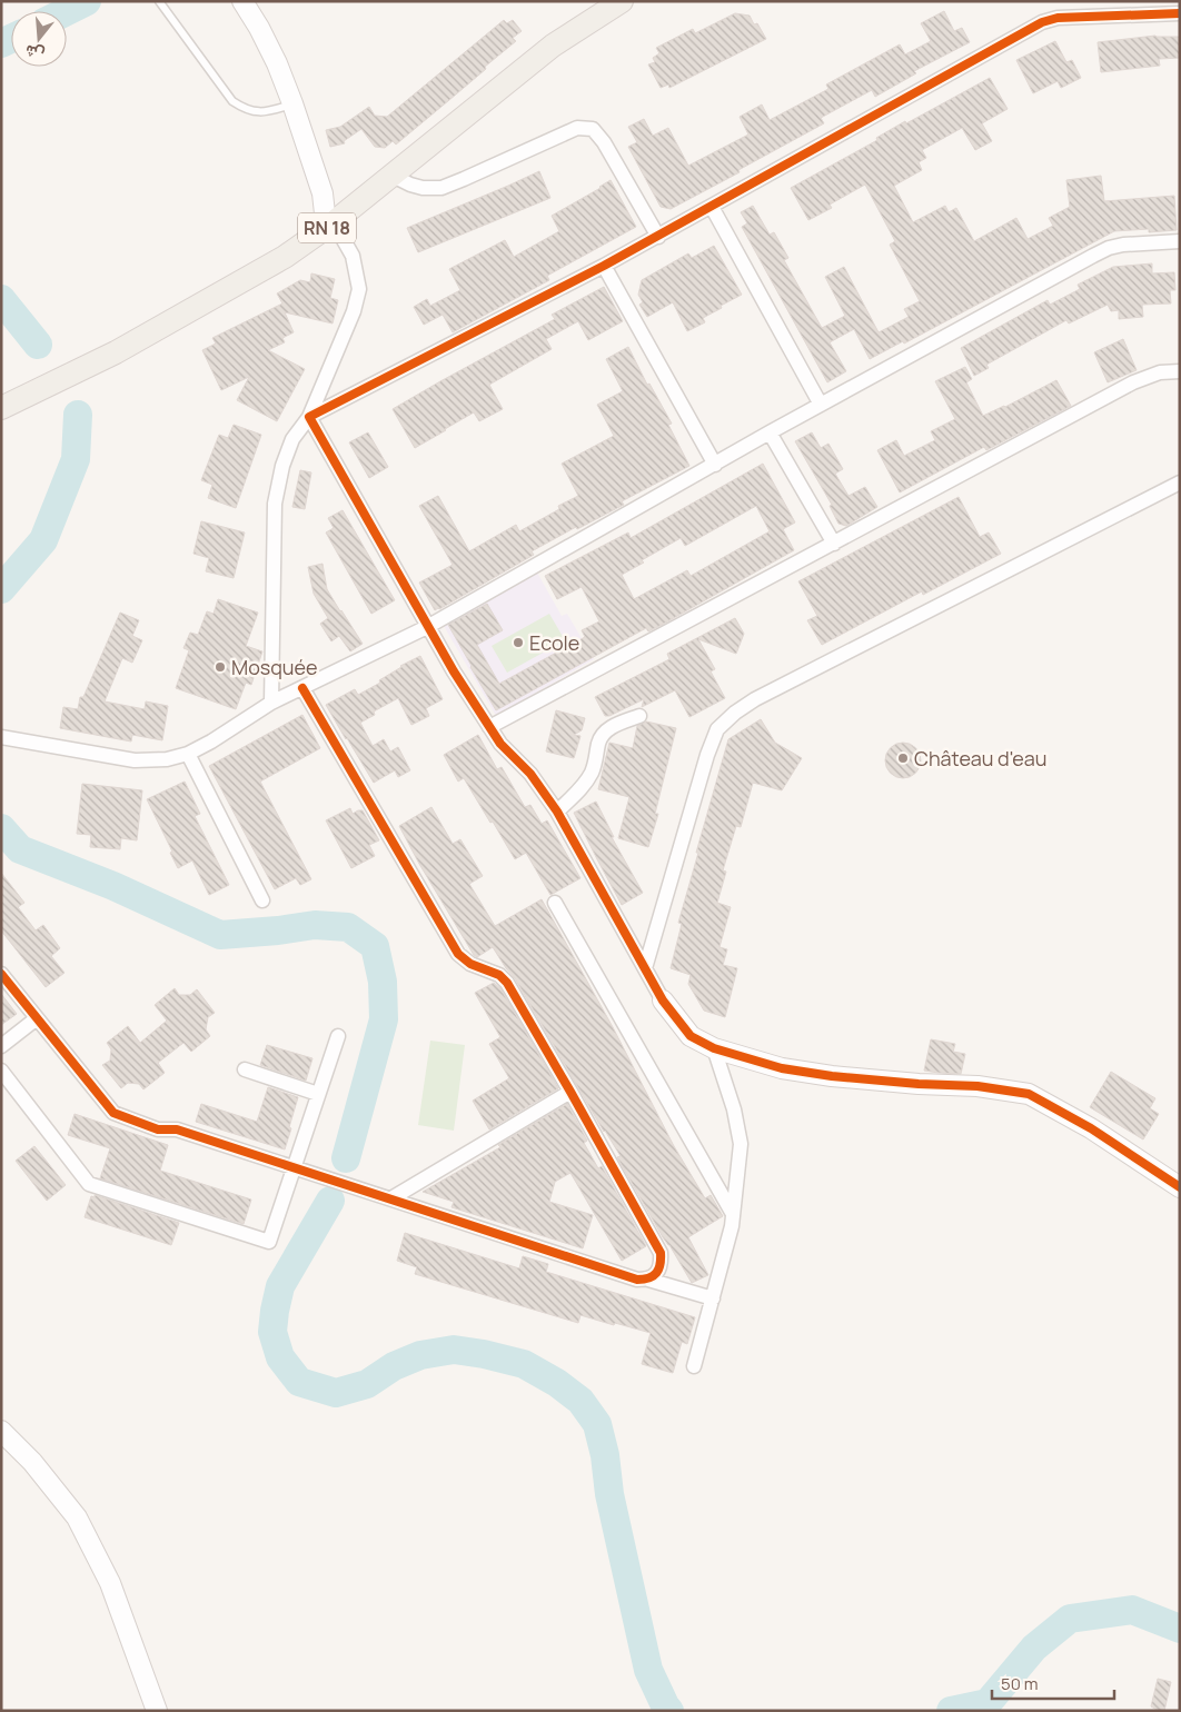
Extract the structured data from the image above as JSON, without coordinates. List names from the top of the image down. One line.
{"streets":{"main road":["RN 18"]},"places":["Ecole","Mosquée","Château d'eau"],"scale_bar":"50 m","north":"bottom"}
